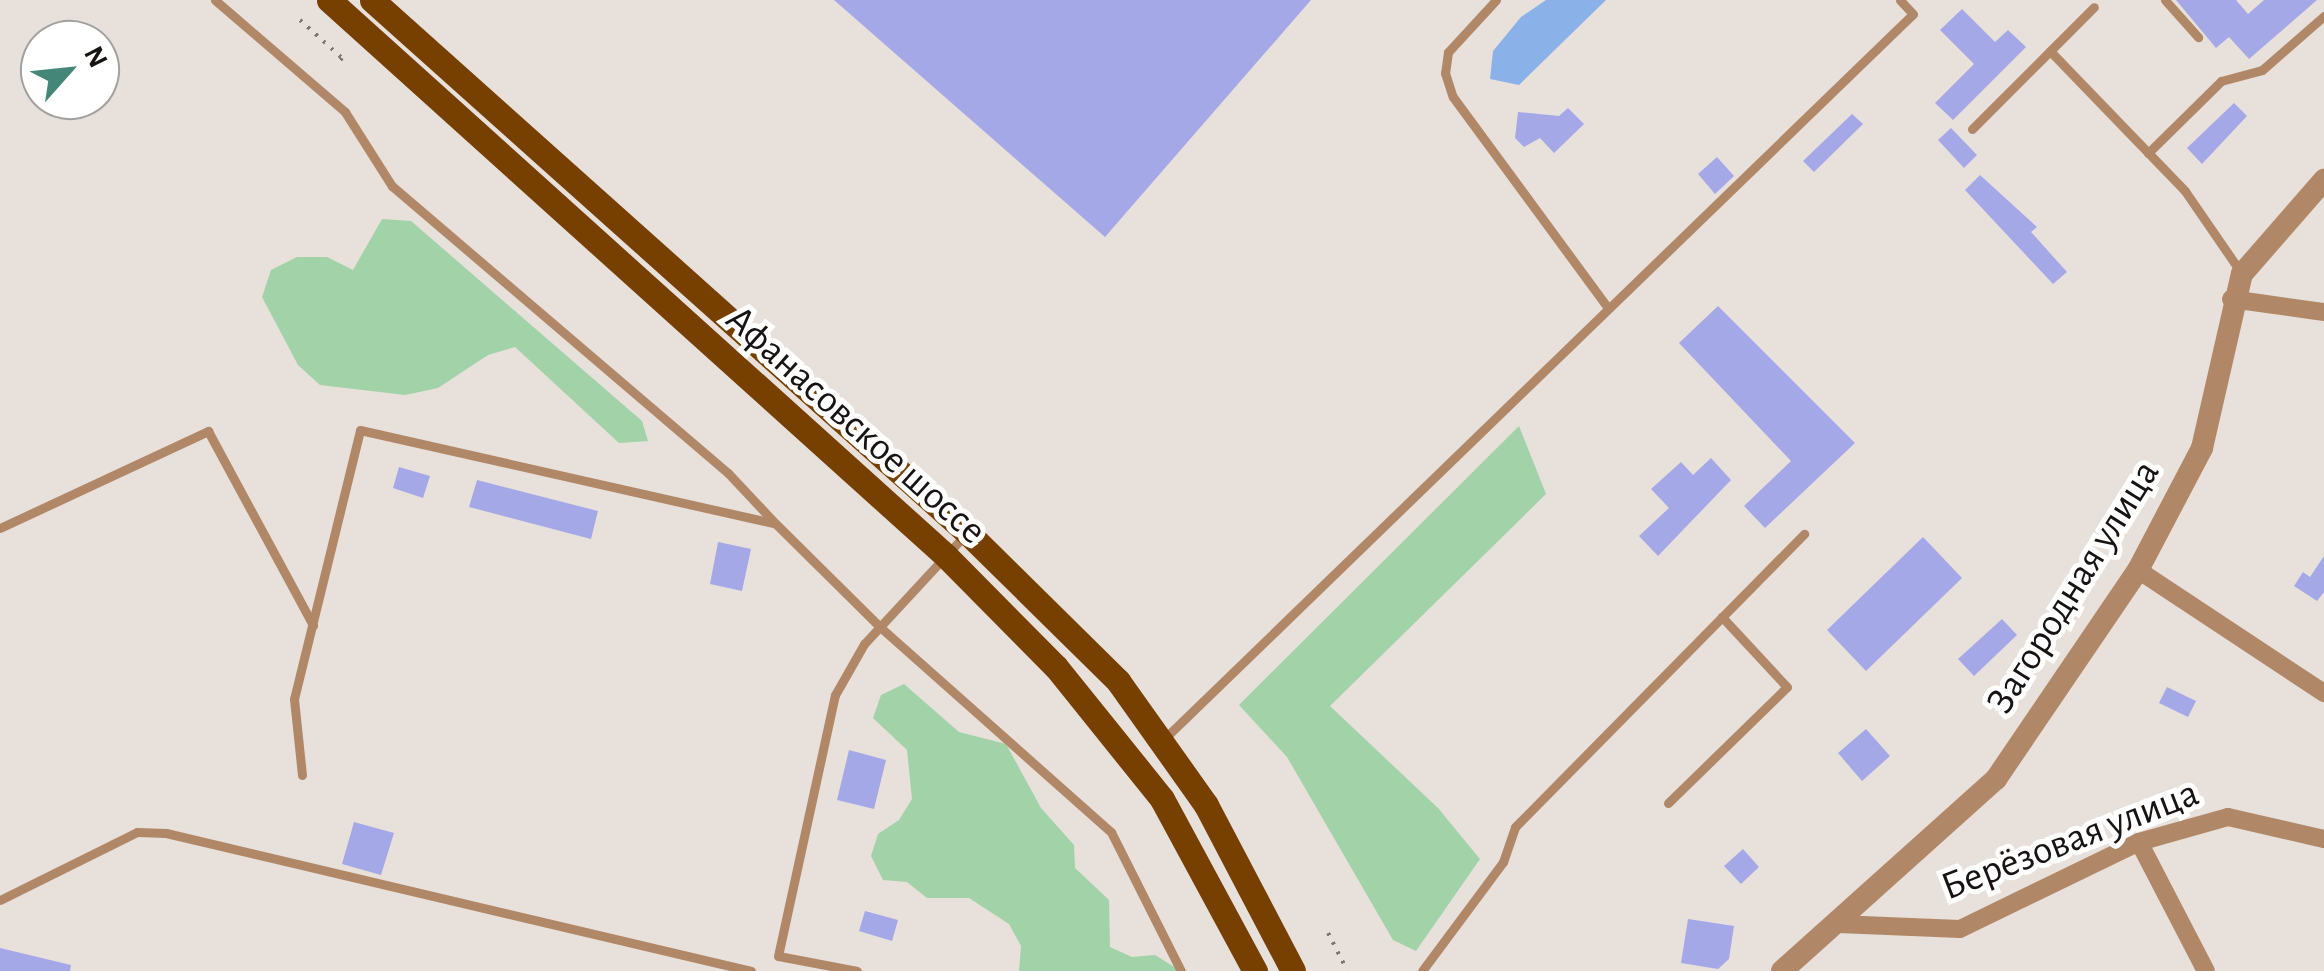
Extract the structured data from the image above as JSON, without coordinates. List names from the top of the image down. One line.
{"streets":{"main road":["Афанасовское шоссе"],"street":["Загородная улица","Берёзовая улица"]},"crossings":[["Загородная улица","Берёзовая улица"]],"north":"top right"}
